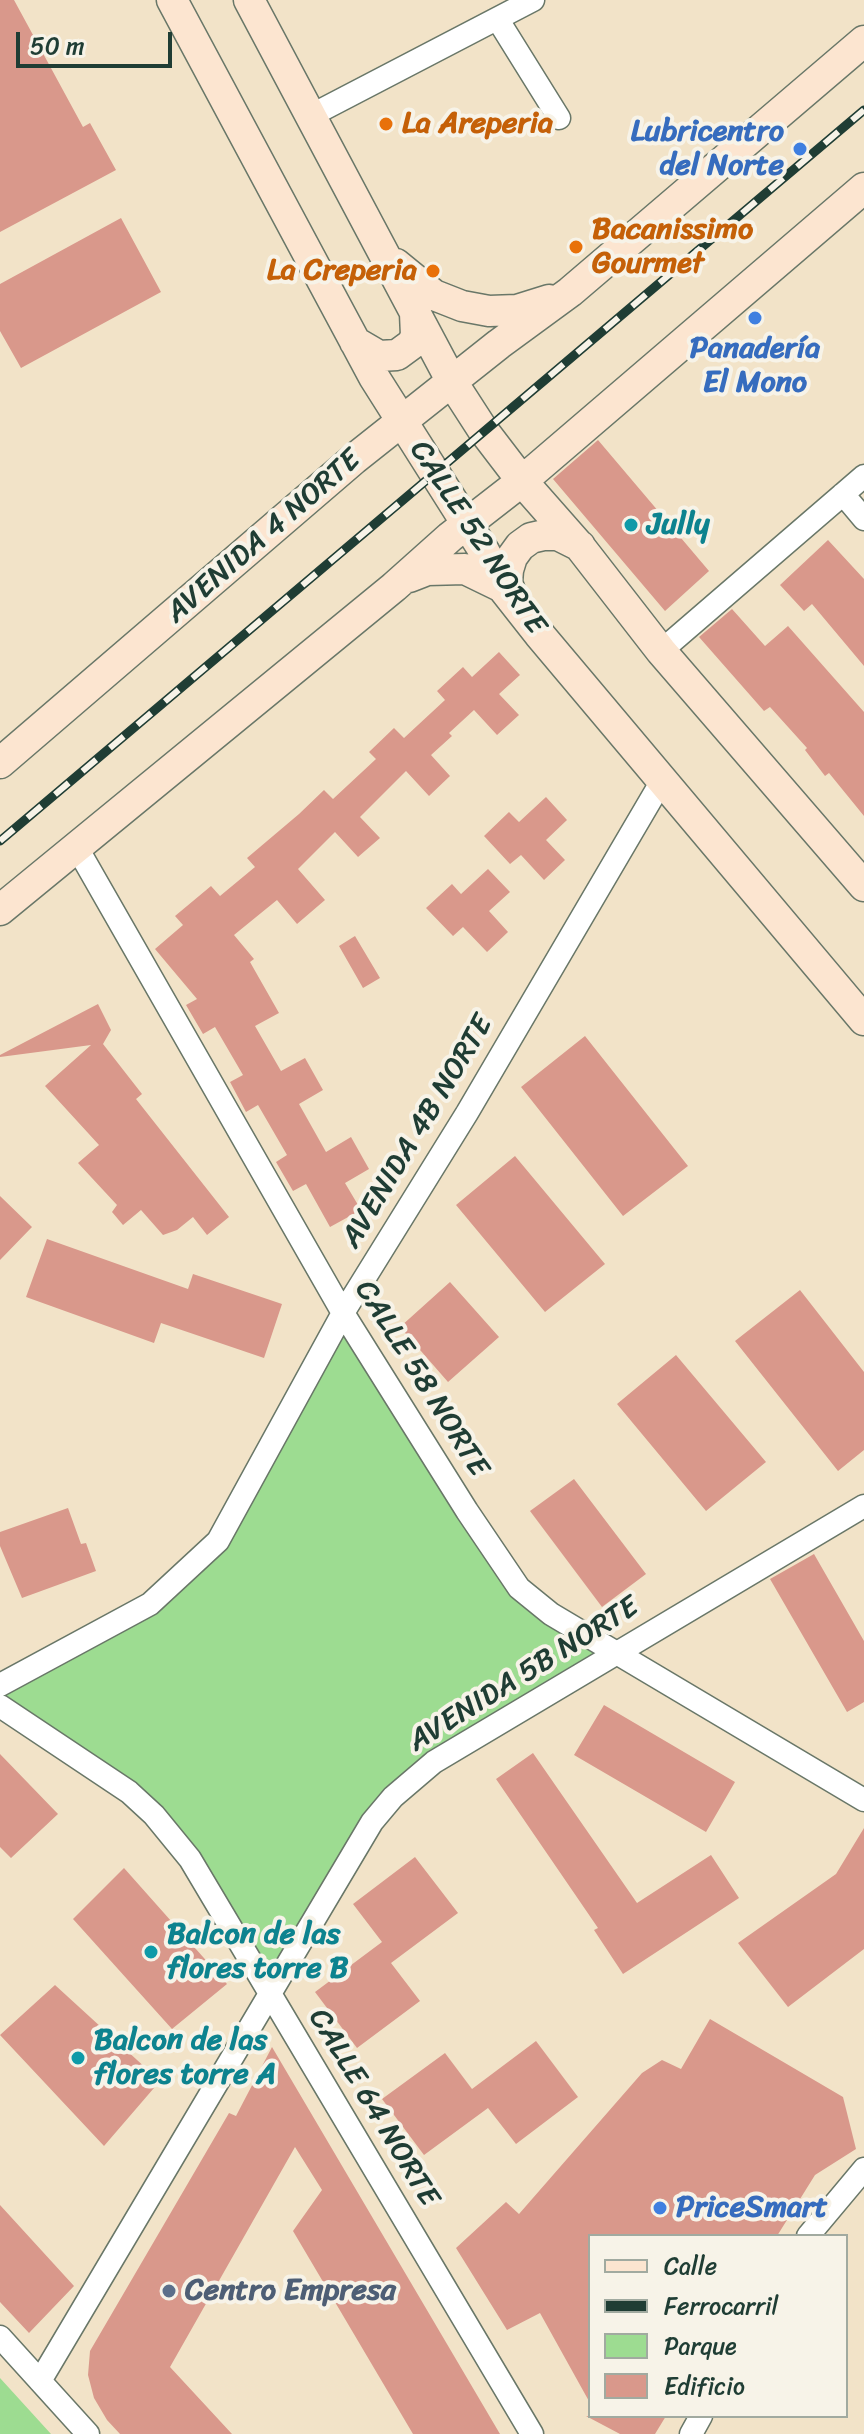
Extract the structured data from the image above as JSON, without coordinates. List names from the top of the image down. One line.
{"streets":{"main road":["AVENIDA 4 NORTE","CALLE 52 NORTE"],"street":["AVENIDA 4B NORTE","CALLE 58 NORTE","AVENIDA 5B NORTE","CALLE 64 NORTE"]},"crossings":[["AVENIDA 4 NORTE","CALLE 52 NORTE"],["CALLE 52 NORTE","AVENIDA 4B NORTE"],["AVENIDA 4B NORTE","CALLE 58 NORTE"],["CALLE 58 NORTE","AVENIDA 5B NORTE"],["AVENIDA 5B NORTE","CALLE 64 NORTE"]],"places":["La Areperia","Lubricentro del Norte","Bacanissimo Gourmet","La Creperia","Panadería El Mono","Jully","Balcon de las flores torre B","Balcon de las flores torre A","PriceSmart","Centro Empresa"],"legend":["Calle","Ferrocarril","Parque","Edificio"],"scale_bar":"50 m"}
